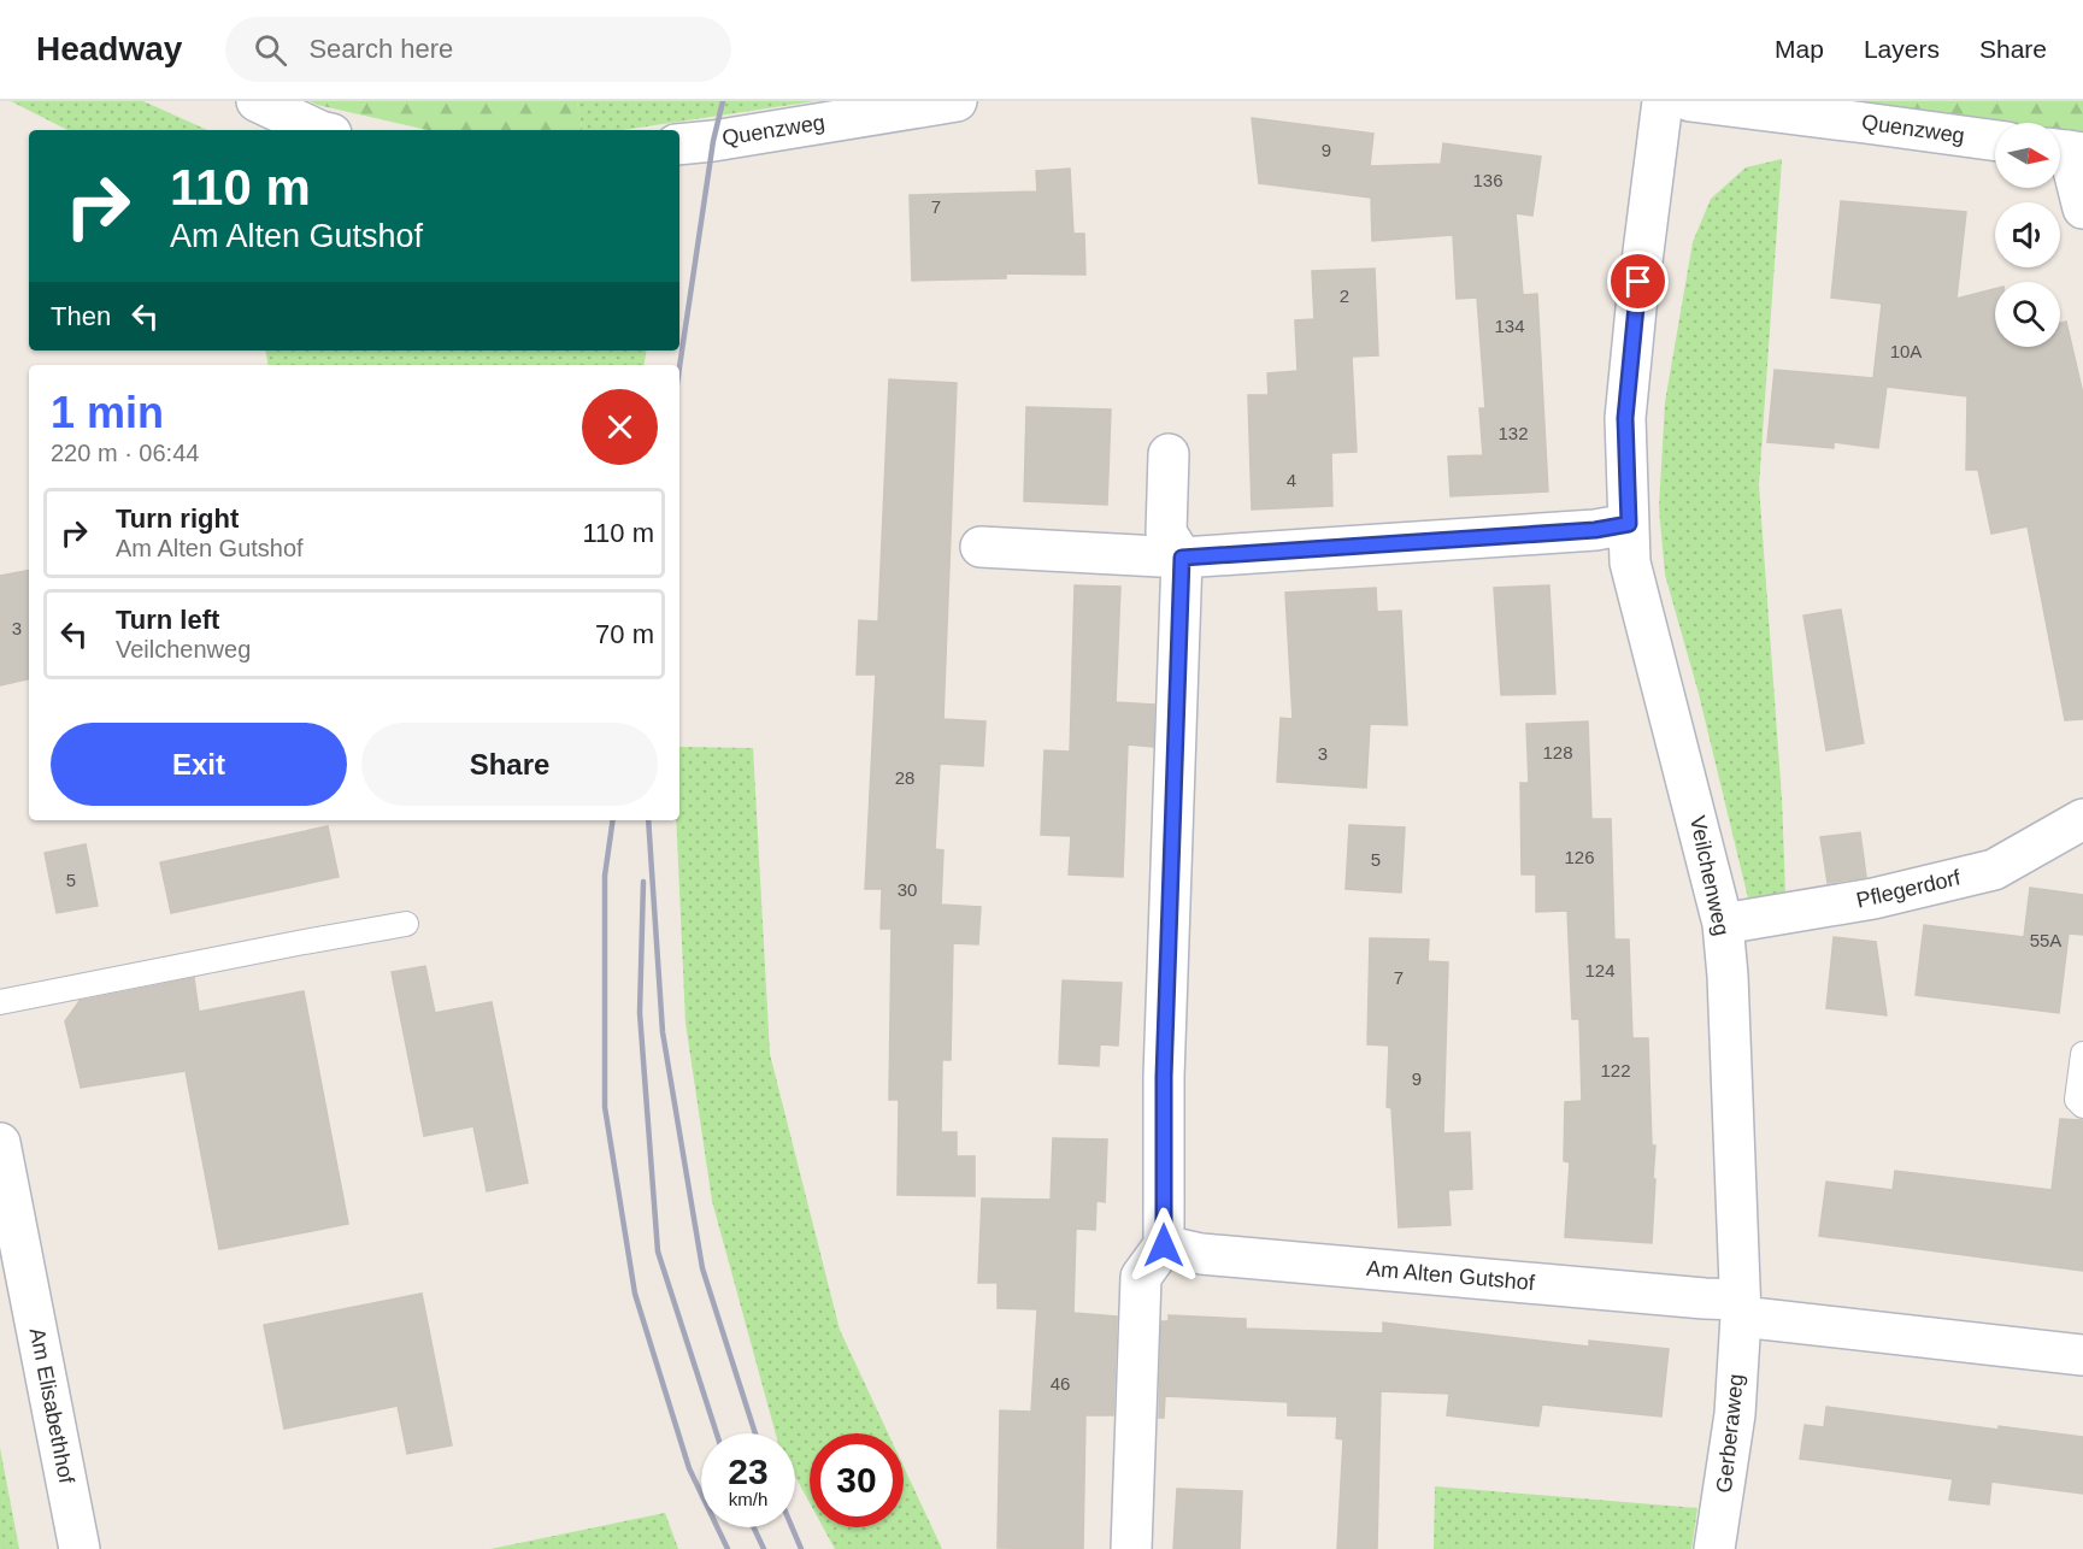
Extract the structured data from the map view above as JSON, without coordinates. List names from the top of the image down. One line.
{"streets":{"street":["Quenzweg","Veilchenweg","Pflegerdorf","Am Alten Gutshof","Am Elisabethhof","Gerberaweg"]},"crossings":[["Veilchenweg","Pflegerdorf"],["Veilchenweg","Am Alten Gutshof"],["Veilchenweg","Gerberaweg"],["Am Alten Gutshof","Gerberaweg"]],"house_numbers":["9","136","7","2","134","10A","132","4","3","128","3","28","126","5","5","30","55A","124","7","122","9","46"],"north":"right","page":{"header":"Headway","search":"Search here","nav":["Map","Layers","Share"],"turn":["110 m","Am Alten Gutshof"],"then":"Then","heading":["1 min","220 m · 06:44"],"list":[{"name":"Turn right","note":"Am Alten Gutshof","value":"110 m"},{"name":"Turn left","note":"Veilchenweg","value":"70 m"}],"buttons":["Exit","Share"],"speed":"23 km/h","limit":"30"}}
